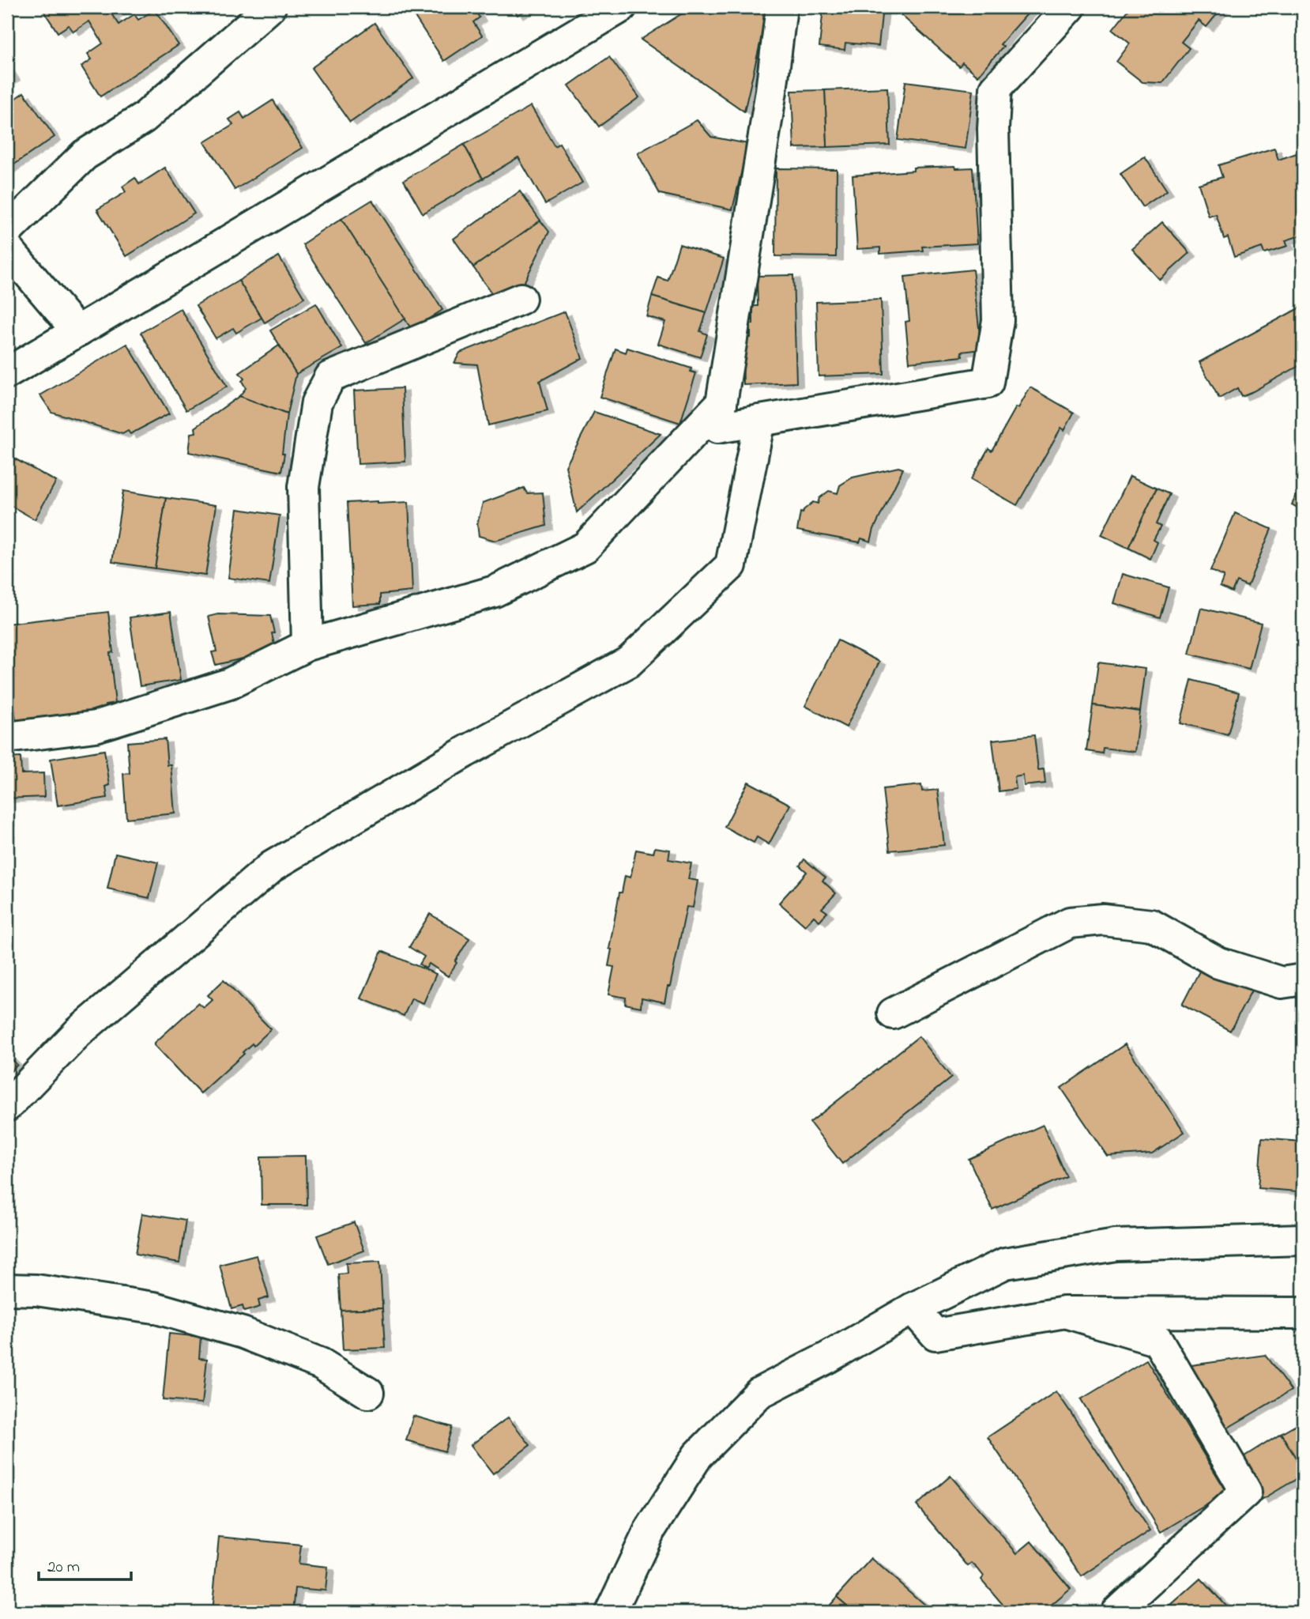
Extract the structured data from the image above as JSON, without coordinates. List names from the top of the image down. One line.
{"scale_bar":"20 m"}
